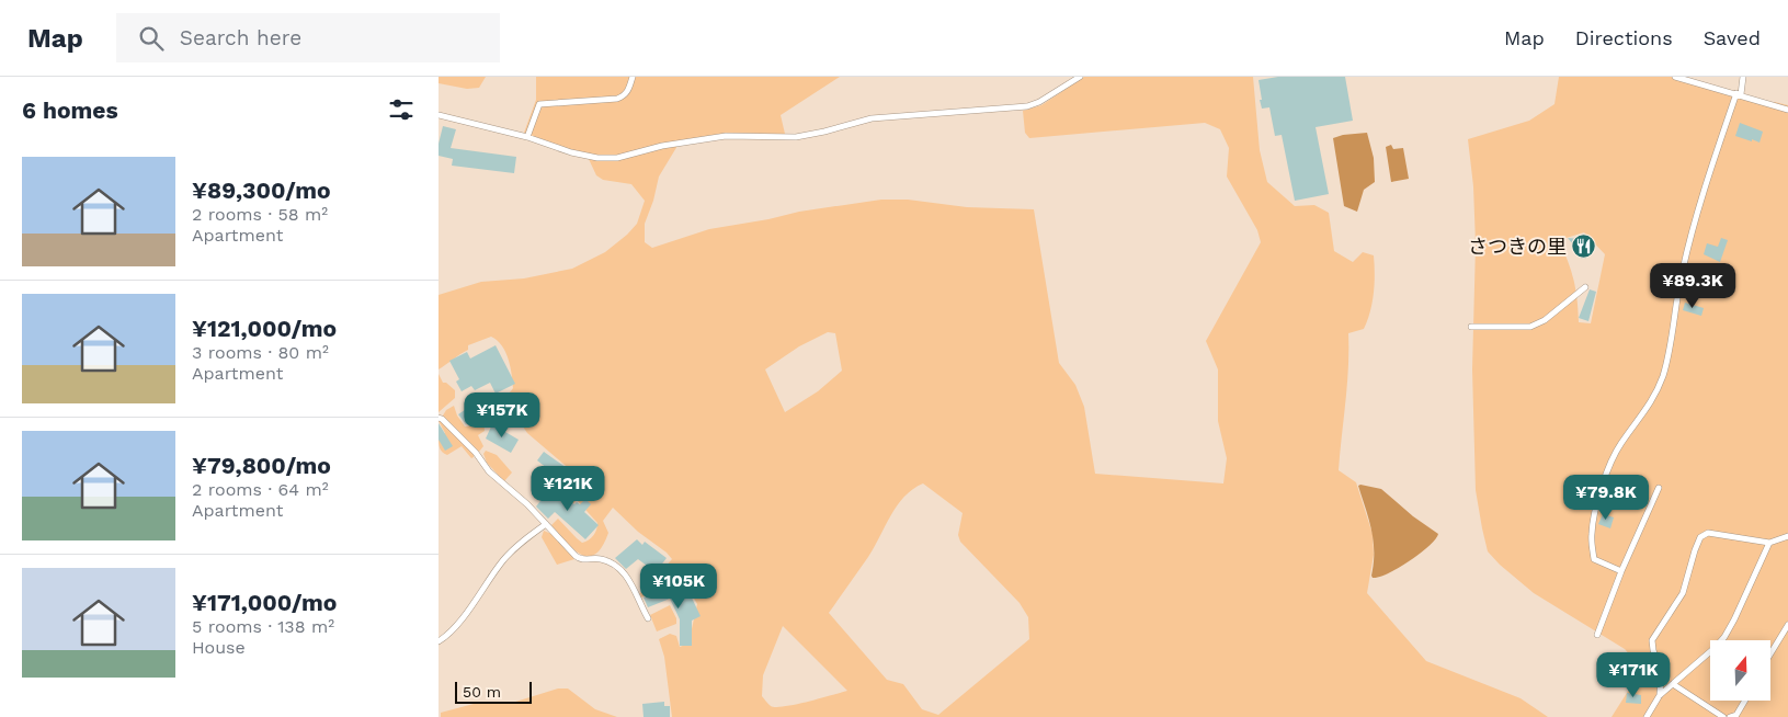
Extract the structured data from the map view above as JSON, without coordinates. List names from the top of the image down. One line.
{"places":{"restaurant":["さつきの里"]},"scale_bar":"50 m","north":"top","page":{"header":"Map","search":"Search here","nav":["Map","Directions","Saved"],"heading":"6 homes","list":[{"name":"¥89,300/mo","note":"2 rooms · 58 m² · Apartment"},{"name":"¥121,000/mo","note":"3 rooms · 80 m² · Apartment"},{"name":"¥79,800/mo","note":"2 rooms · 64 m² · Apartment"},{"name":"¥171,000/mo","note":"5 rooms · 138 m² · House"}],"price":["¥89.3K","¥157K","¥121K","¥79.8K","¥105K","¥171K"],"scale":"50 m"}}
